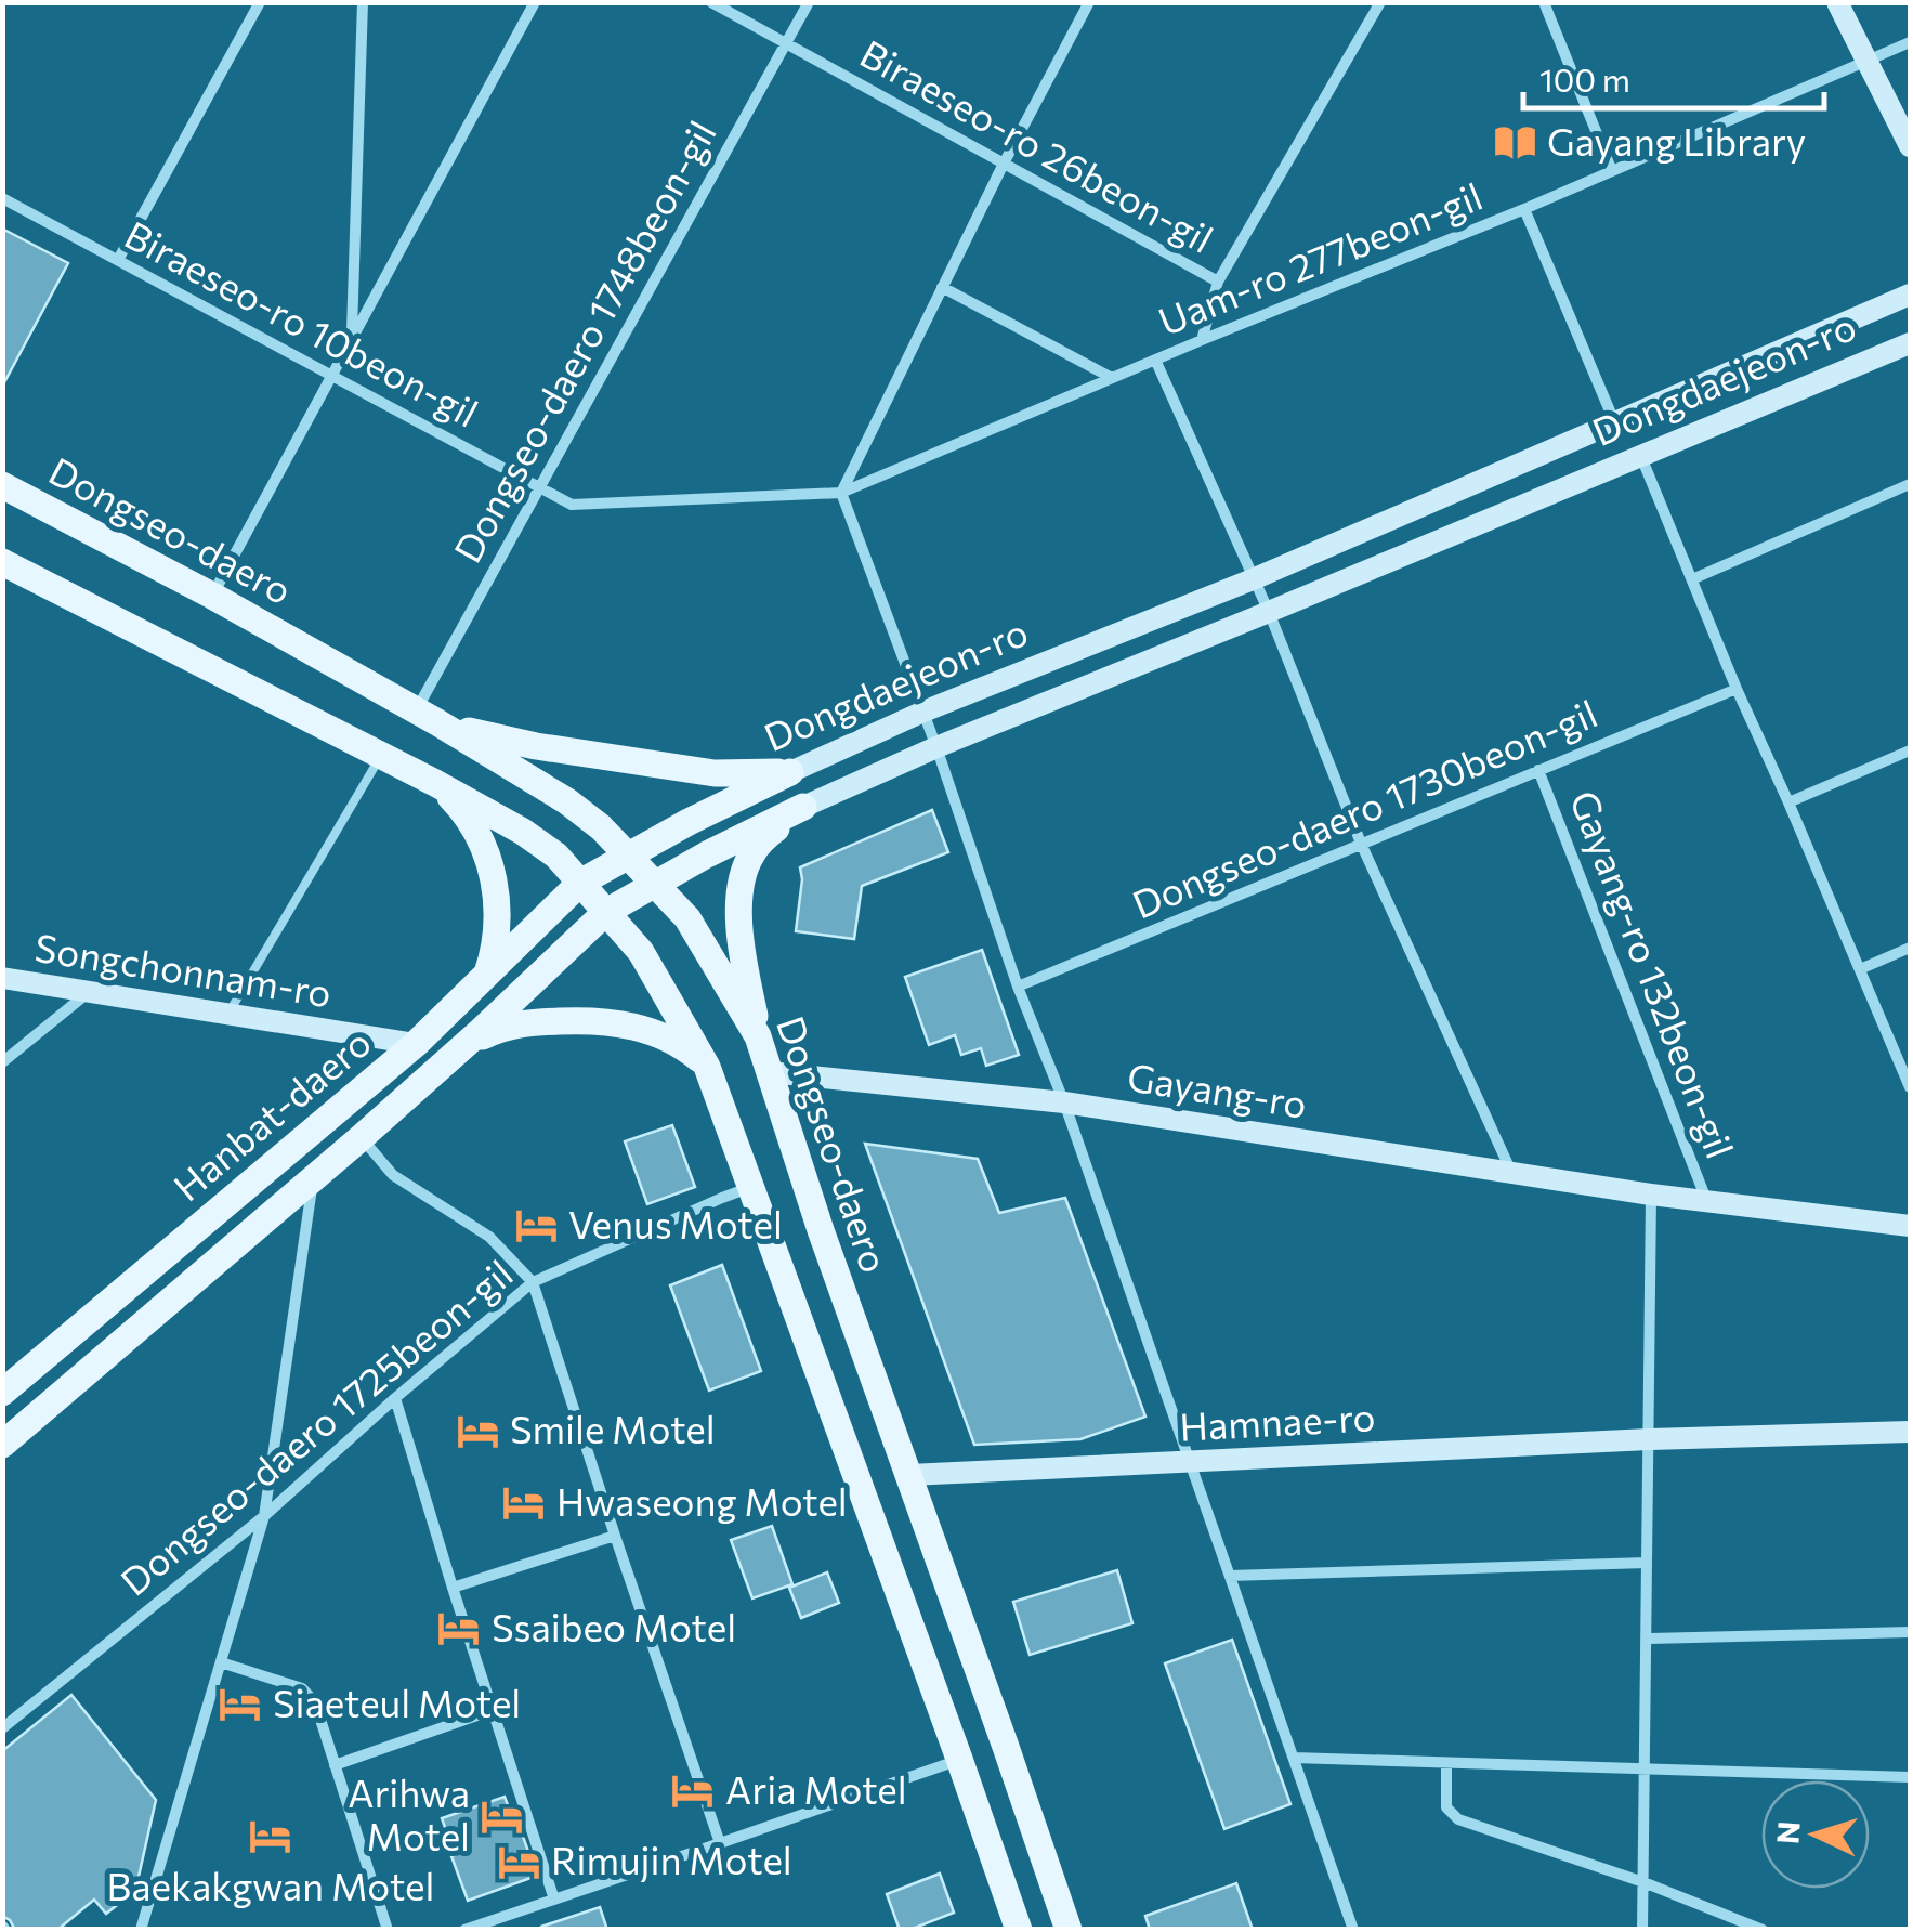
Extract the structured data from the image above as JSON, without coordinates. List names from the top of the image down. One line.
{"streets":{"main road":["Dongdaejeon-ro","Dongseo-daero","Songchonnam-ro","Gayang-ro","Hanbat-daero","Hamnae-ro"],"street":["Biraeseo-ro 26beon-gil","Uam-ro 277beon-gil","Biraeseo-ro 10beon-gil","Dongseo-daero 1748beon-gil","Dongseo-daero 1730beon-gil","Gayang-ro 132beon-gil","Dongseo-daero 1725beon-gil"]},"crossings":[["Biraeseo-ro 26beon-gil","Dongseo-daero 1748beon-gil"],["Uam-ro 277beon-gil","Biraeseo-ro 10beon-gil"],["Uam-ro 277beon-gil","Dongdaejeon-ro"],["Biraeseo-ro 10beon-gil","Dongseo-daero 1748beon-gil"],["Dongseo-daero 1748beon-gil","Dongseo-daero"],["Dongdaejeon-ro","Dongseo-daero"],["Dongdaejeon-ro","Hanbat-daero"],["Dongseo-daero","Gayang-ro"],["Dongseo-daero","Hamnae-ro"],["Dongseo-daero 1730beon-gil","Gayang-ro 132beon-gil"],["Songchonnam-ro","Hanbat-daero"],["Gayang-ro 132beon-gil","Gayang-ro"],["Hanbat-daero","Dongseo-daero 1725beon-gil"]],"places":{"library":["Gayang Library"],"hotel":["Venus Motel","Smile Motel","Hwaseong Motel","Ssaibeo Motel","Siaeteul Motel","Aria Motel","Arihwa Motel","Baekakgwan Motel","Rimujin Motel"]},"scale_bar":"100 m","north":"left"}
